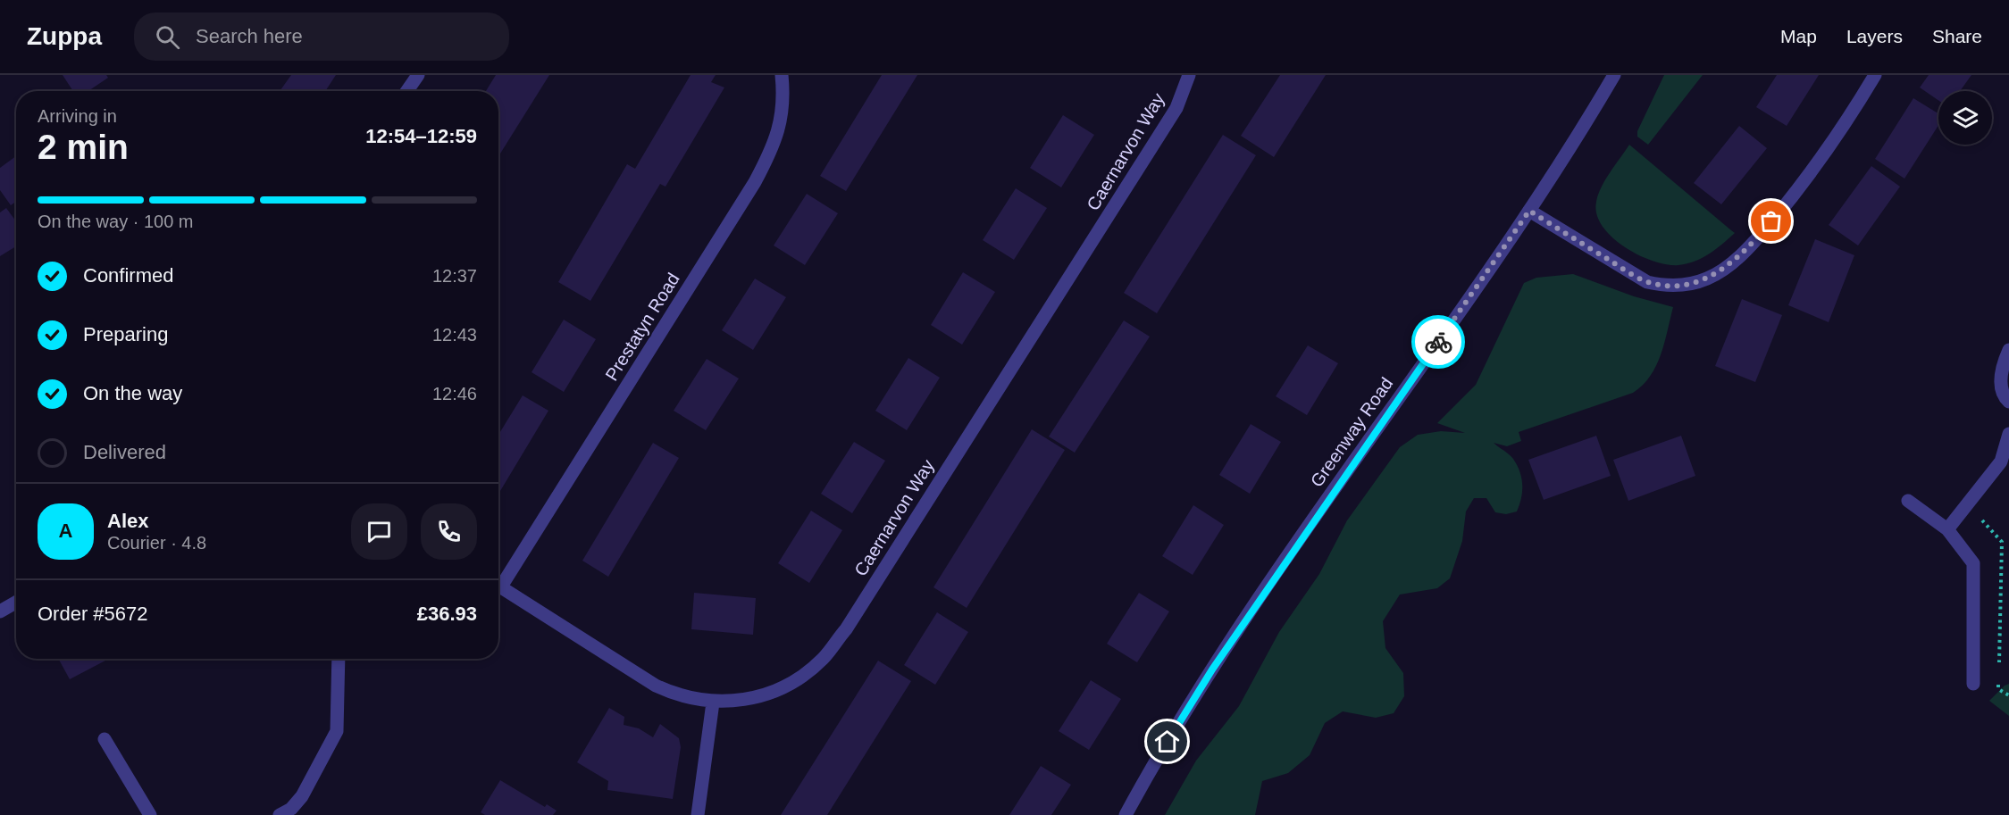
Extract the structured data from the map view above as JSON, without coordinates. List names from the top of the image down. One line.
{"streets":{"street":["Caernarvon Way","Prestatyn Road","Greenway Road"]},"page":{"header":"Zuppa","search":"Search here","nav":["Map","Layers","Share"],"heading":["2 min","Arriving in","12:54–12:59"],"panel":["Alex","Courier · 4.8","Order #5672","£36.93"],"bar":"On the way · 100 m","list":[["Confirmed","12:37"],["Preparing","12:43"],["On the way","12:46"],"Delivered"],"round":"A"}}
